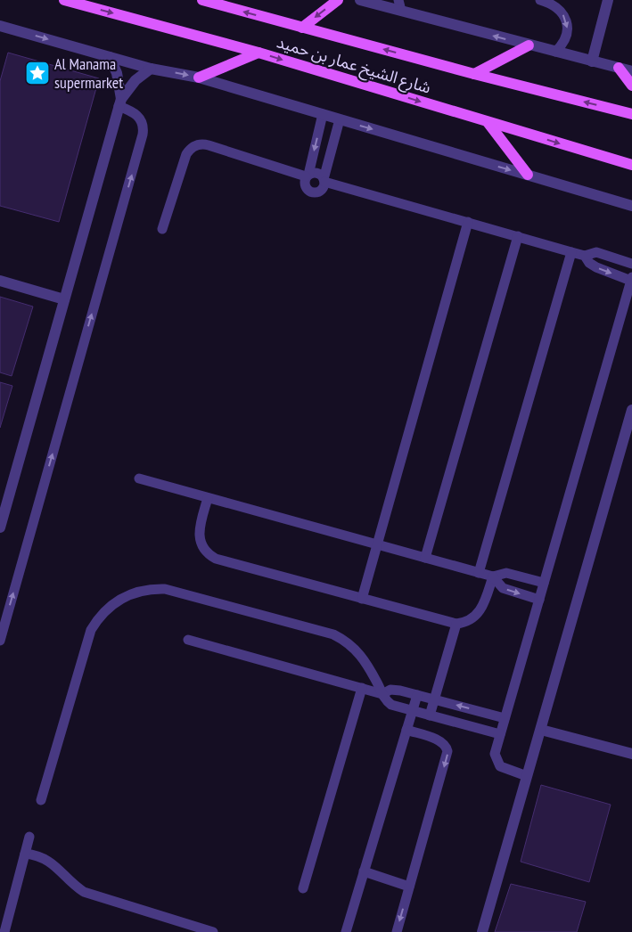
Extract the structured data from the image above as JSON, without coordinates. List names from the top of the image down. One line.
{"streets":{"main road":["شارع الشيخ عمار بن حميد"]},"places":{"place":["Al Manama supermarket"]}}
